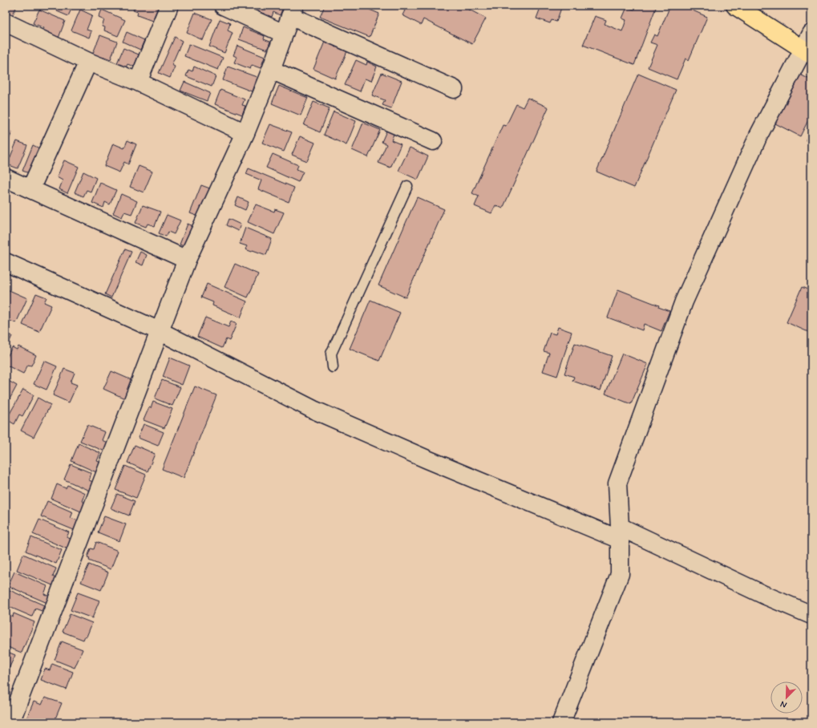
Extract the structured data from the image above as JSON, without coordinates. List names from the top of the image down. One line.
{"north":"bottom left"}
